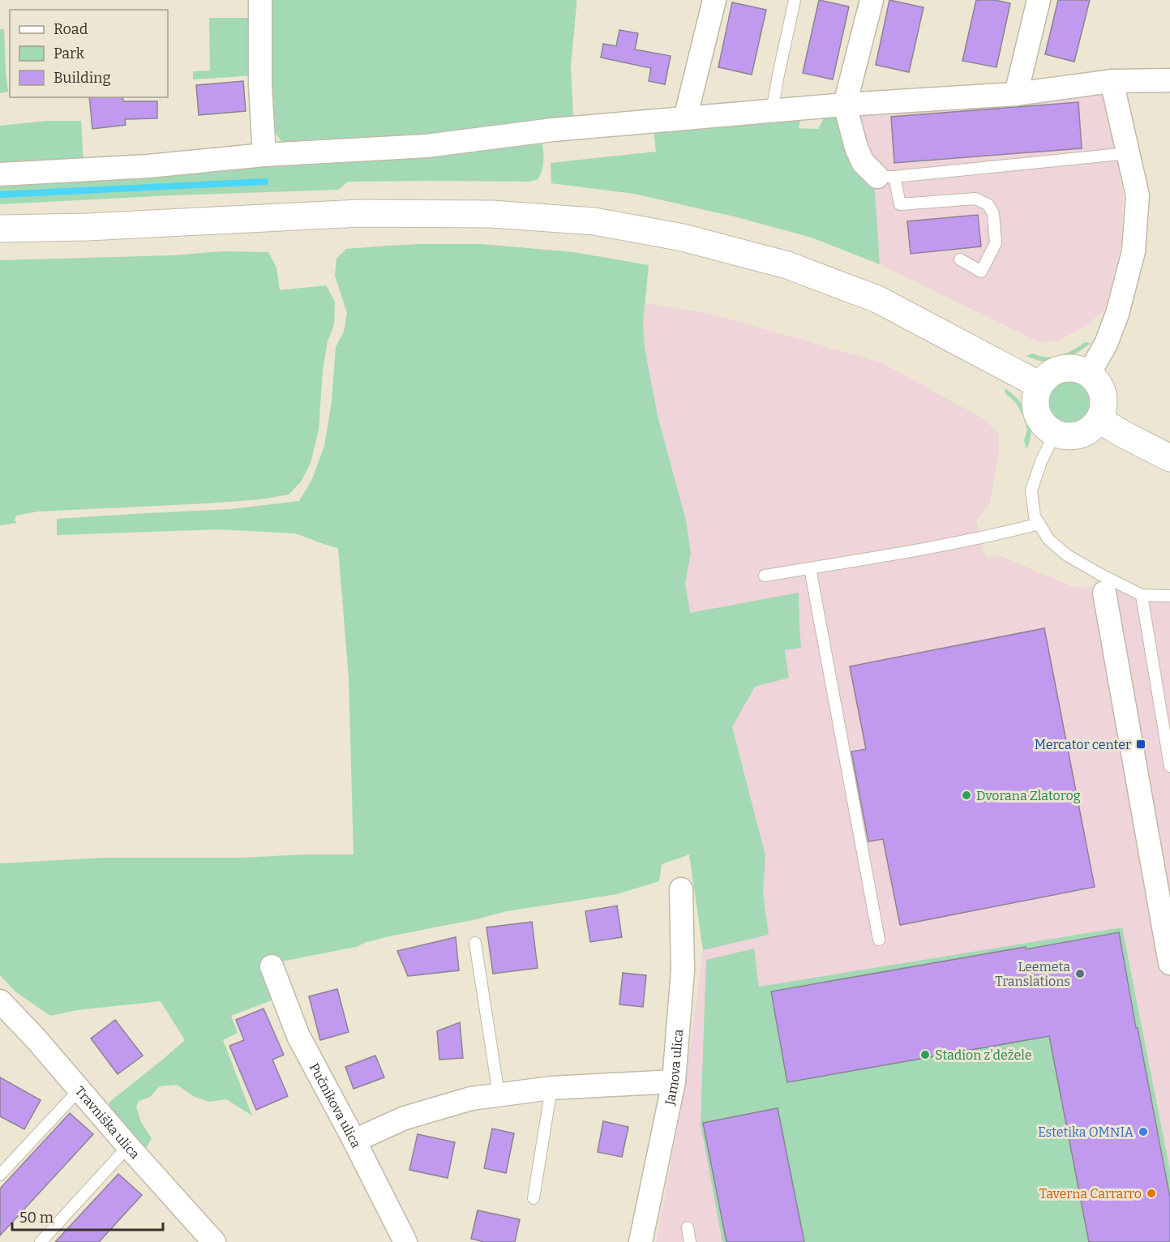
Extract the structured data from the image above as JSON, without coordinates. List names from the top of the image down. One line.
{"streets":{"street":["Jamova ulica","Pučnikova ulica","Travniška ulica"]},"places":{"transit":["Mercator center"],"other":["Dvorana Zlatorog","Leemeta Translations","Stadion z'dežele","Estetika OMNIA","Taverna Carrarro"]},"legend":["Road","Park","Building"],"scale_bar":"50 m"}
